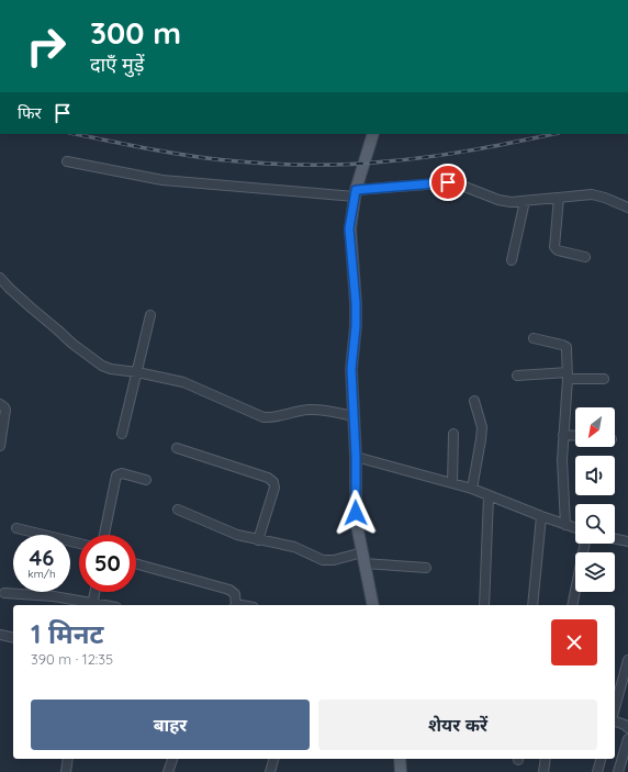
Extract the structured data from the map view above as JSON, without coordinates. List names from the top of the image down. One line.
{"north":"bottom left","page":{"turn":["300 m","दाएँ मुड़ें"],"then":"फिर","speed":"46 km/h","limit":"50","heading":["1 मिनट","390 m · 12:35"],"buttons":["बाहर","शेयर करें"]}}
